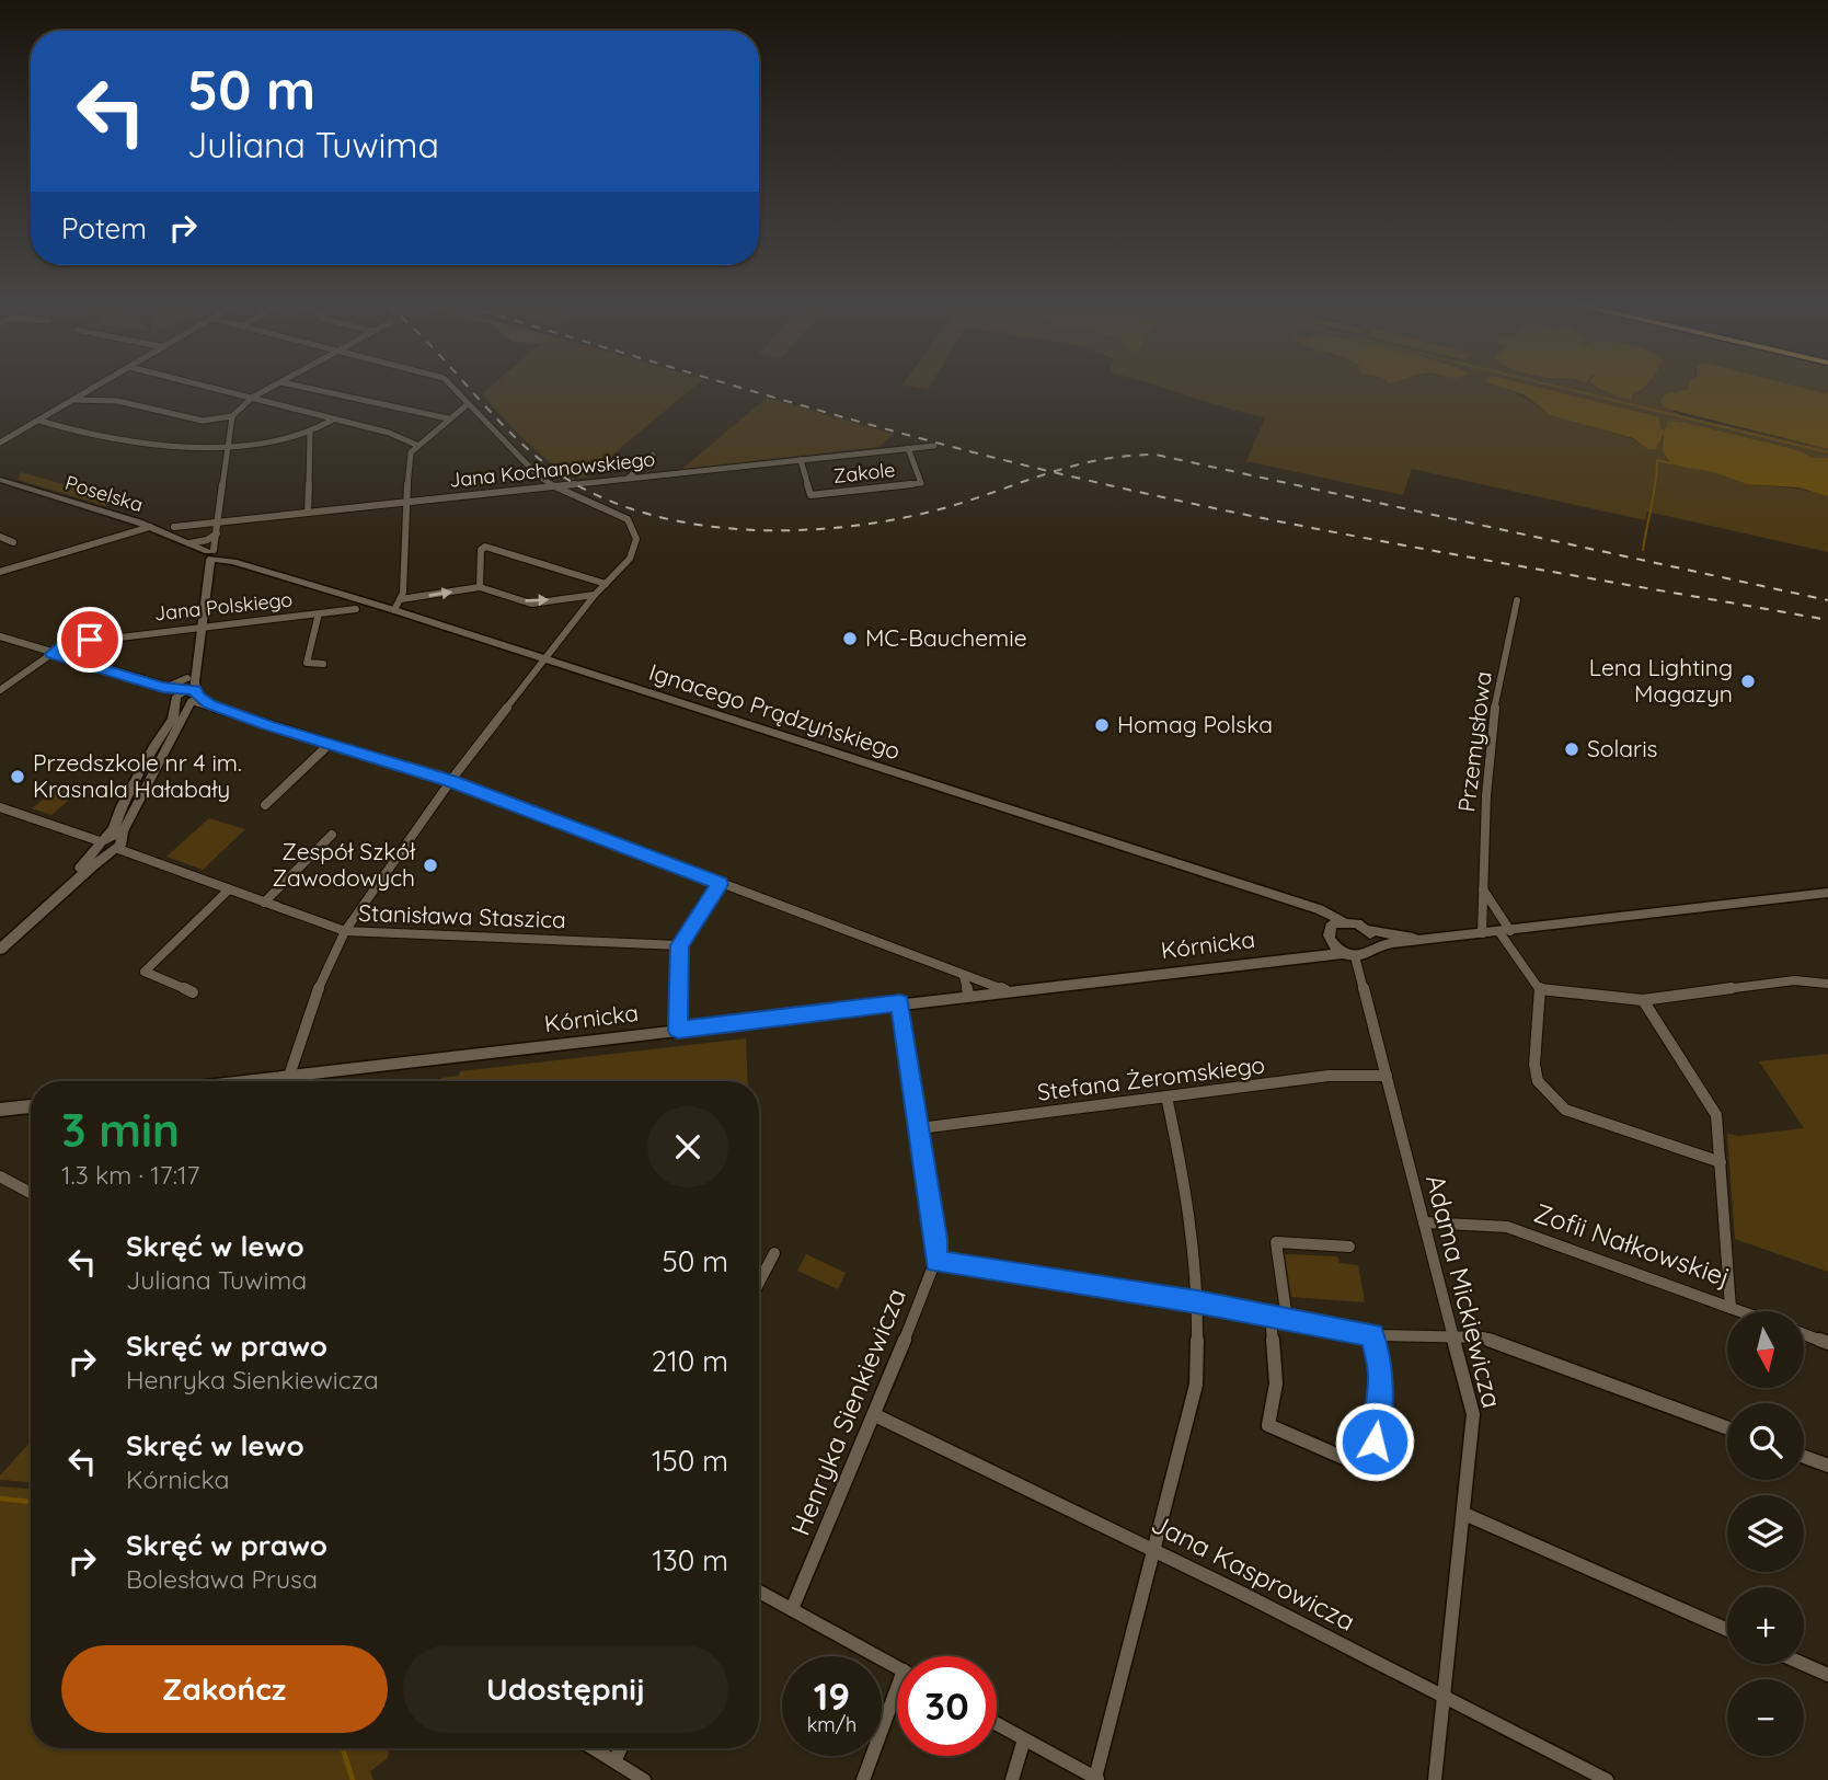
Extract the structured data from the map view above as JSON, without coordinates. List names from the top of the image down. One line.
{"streets":{"street":["Jana Kochanowskiego","Zakole","Poselska","Jana Polskiego","Ignacego Prądzyńskiego","Przemysłowa","Stanisława Staszica","Kórnicka","Stefana Żeromskiego","Zofii Nałkowskiej","Adama Mickiewicza","Henryka Sienkiewicza","Jana Kasprowicza"]},"crossings":[["Jana Kochanowskiego","Zakole"],["Poselska","Ignacego Prądzyńskiego"],["Ignacego Prądzyńskiego","Kórnicka"],["Kórnicka","Adama Mickiewicza"],["Kórnicka","Henryka Sienkiewicza"],["Stefana Żeromskiego","Adama Mickiewicza"],["Stefana Żeromskiego","Henryka Sienkiewicza"],["Zofii Nałkowskiej","Adama Mickiewicza"],["Adama Mickiewicza","Jana Kasprowicza"],["Henryka Sienkiewicza","Jana Kasprowicza"]],"places":["MC-Bauchemie","Lena Lighting Magazyn","Homag Polska","Solaris","Przedszkole nr 4 im. Krasnala Hałabały","Zespół Szkół Zawodowych"],"north":"bottom","page":{"turn":["50 m","Juliana Tuwima"],"then":"Potem","heading":["3 min","1.3 km · 17:17"],"list":[{"name":"Skręć w lewo","note":"Juliana Tuwima","value":"50 m"},{"name":"Skręć w prawo","note":"Henryka Sienkiewicza","value":"210 m"},{"name":"Skręć w lewo","note":"Kórnicka","value":"150 m"},{"name":"Skręć w prawo","note":"Bolesława Prusa","value":"130 m"}],"map_buttons":["+","−"],"buttons":["Zakończ","Udostępnij"],"speed":"19 km/h","limit":"30"}}
